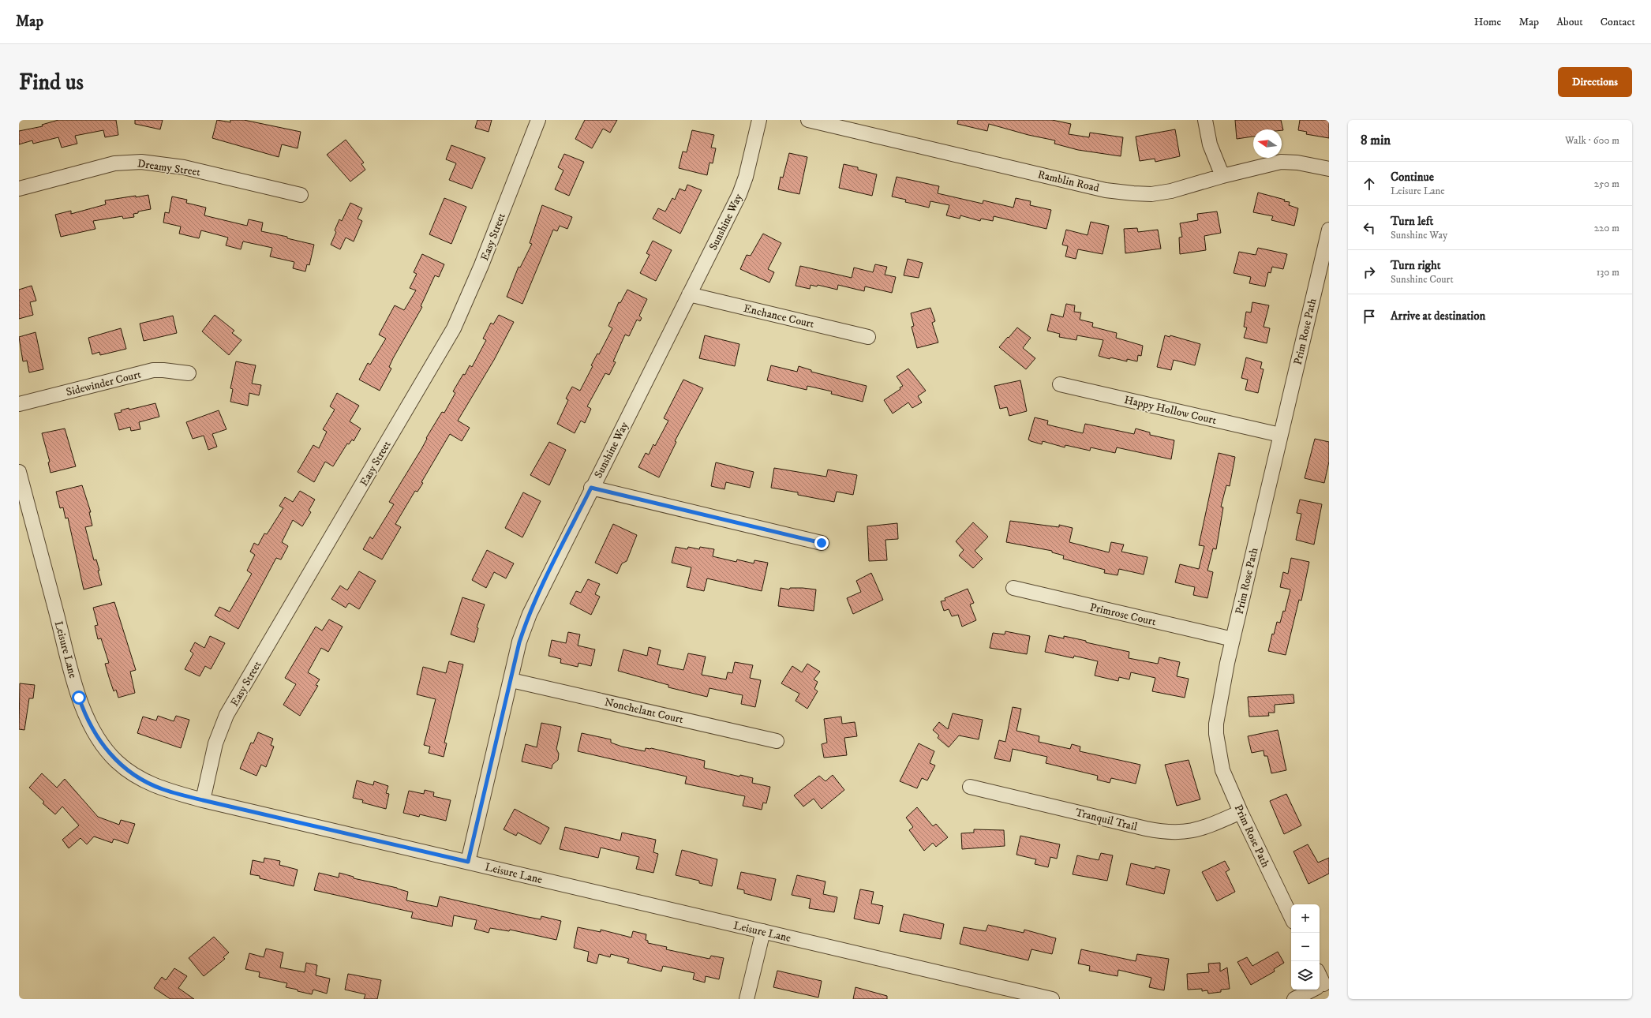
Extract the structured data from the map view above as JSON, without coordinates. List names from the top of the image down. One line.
{"streets":{"street":["Dreamy Street","Ramblin Road","Sunshine Way","Easy Street","Enchance Court","Prim Rose Path","Sidewinder Court","Happy Hollow Court","Primrose Court","Leisure Lane","Nonchelant Court","Tranquil Trail"]},"crossings":[["Sunshine Way","Enchance Court"],["Sunshine Way","Leisure Lane"],["Sunshine Way","Nonchelant Court"],["Easy Street","Leisure Lane"],["Prim Rose Path","Happy Hollow Court"],["Prim Rose Path","Primrose Court"],["Prim Rose Path","Tranquil Trail"]],"north":"left","page":{"header":"Map","nav":["Home","Map","About","Contact"],"buttons":"Directions","title":"Find us","heading":["8 min","Walk · 600 m"],"list":[["Continue","Leisure Lane","250 m"],["Turn left","Sunshine Way","220 m"],["Turn right","Sunshine Court","130 m"],"Arrive at destination"],"map_buttons":["+","−"]}}
